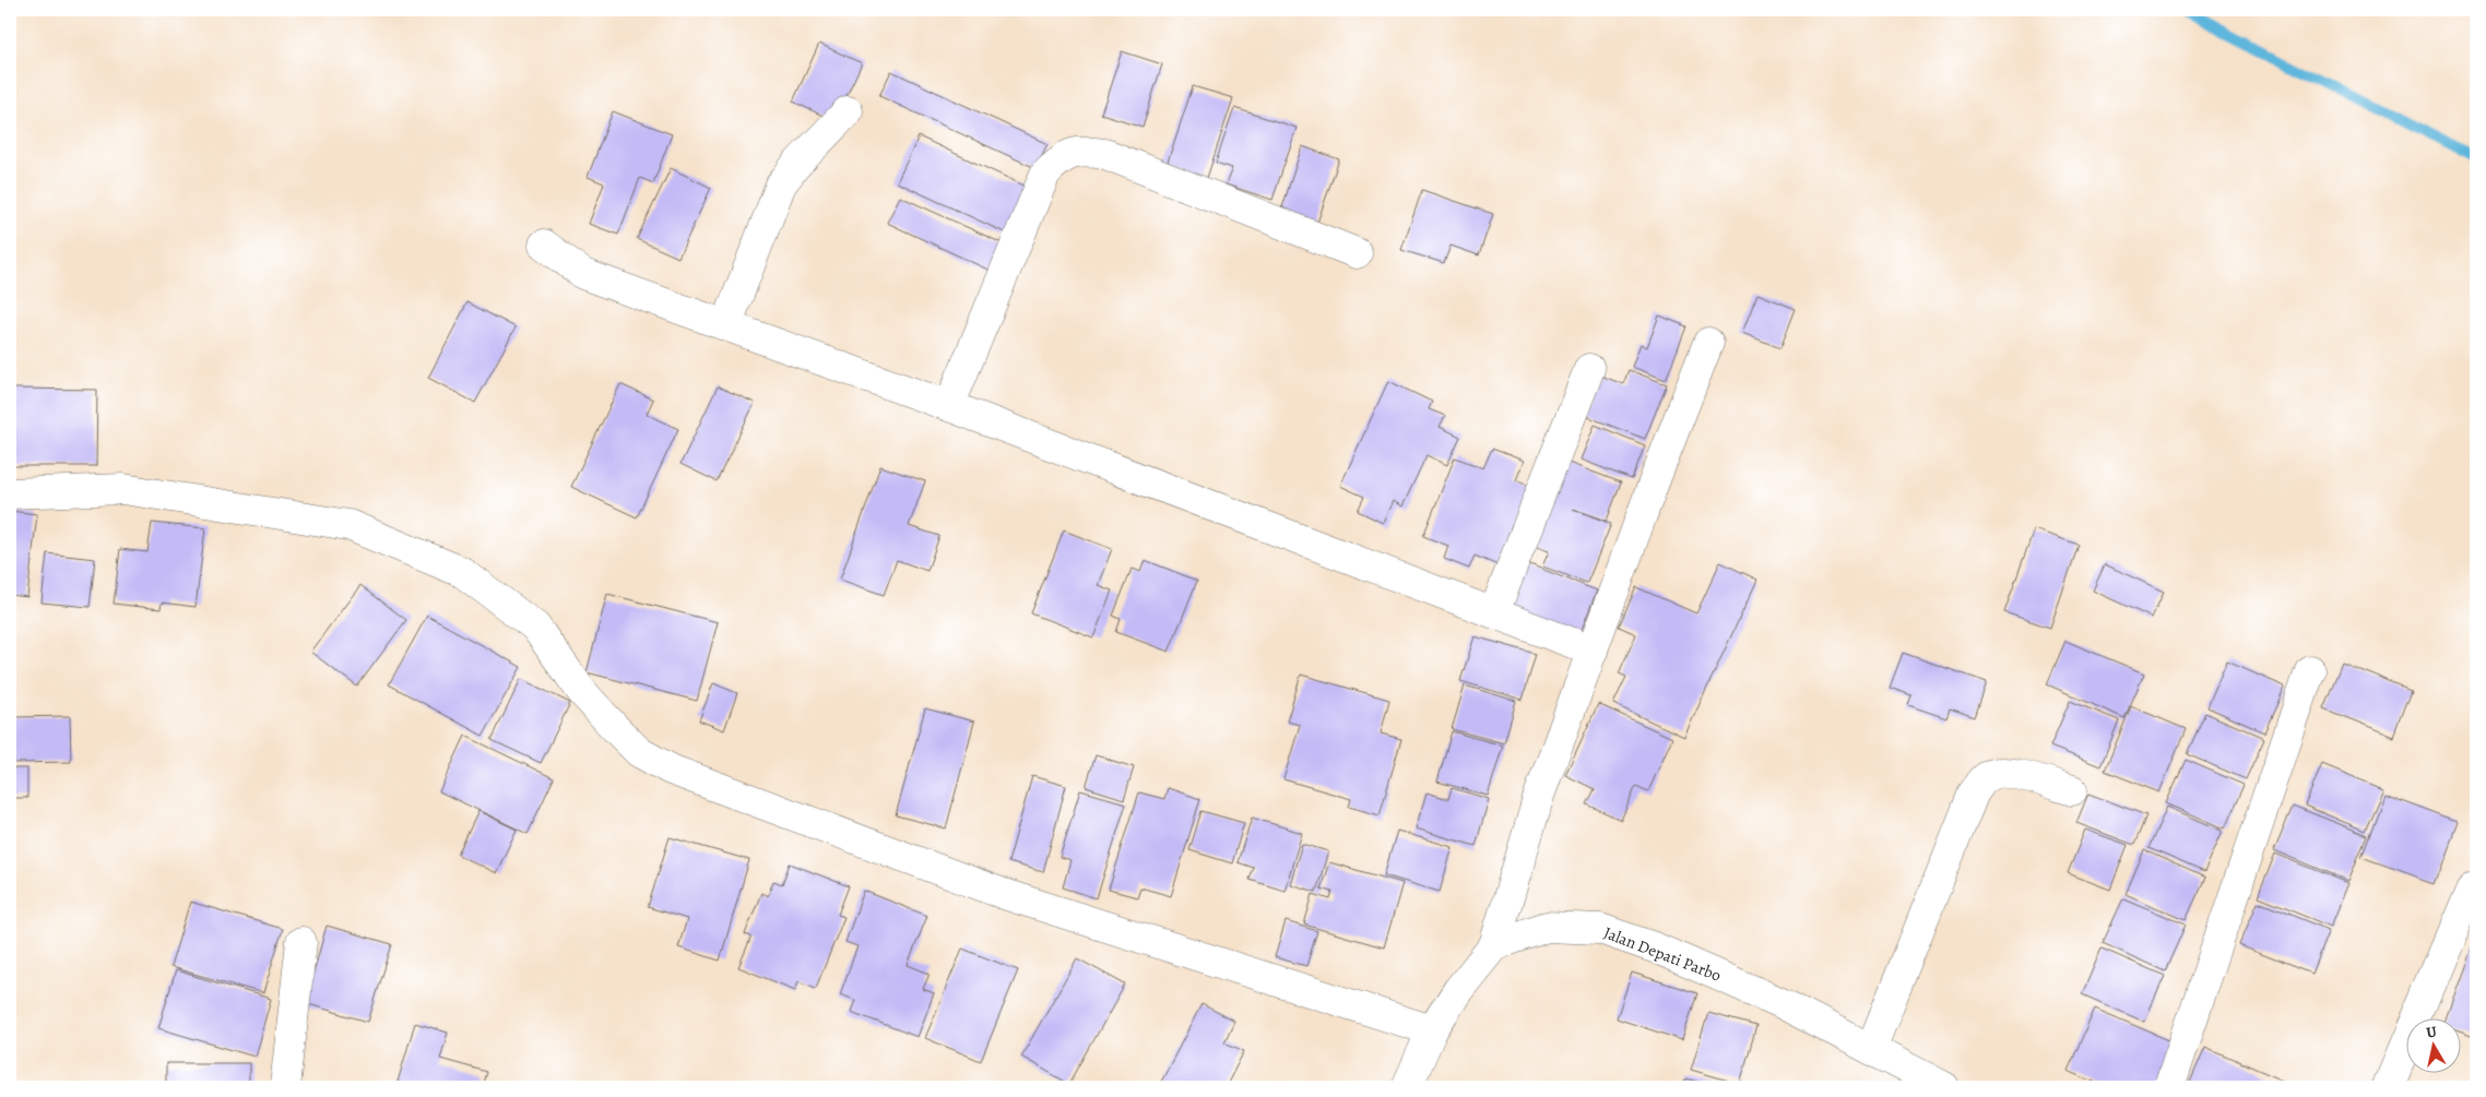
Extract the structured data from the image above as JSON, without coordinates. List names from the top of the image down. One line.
{"streets":{"street":["Jalan Depati Parbo"]},"north":"top"}
